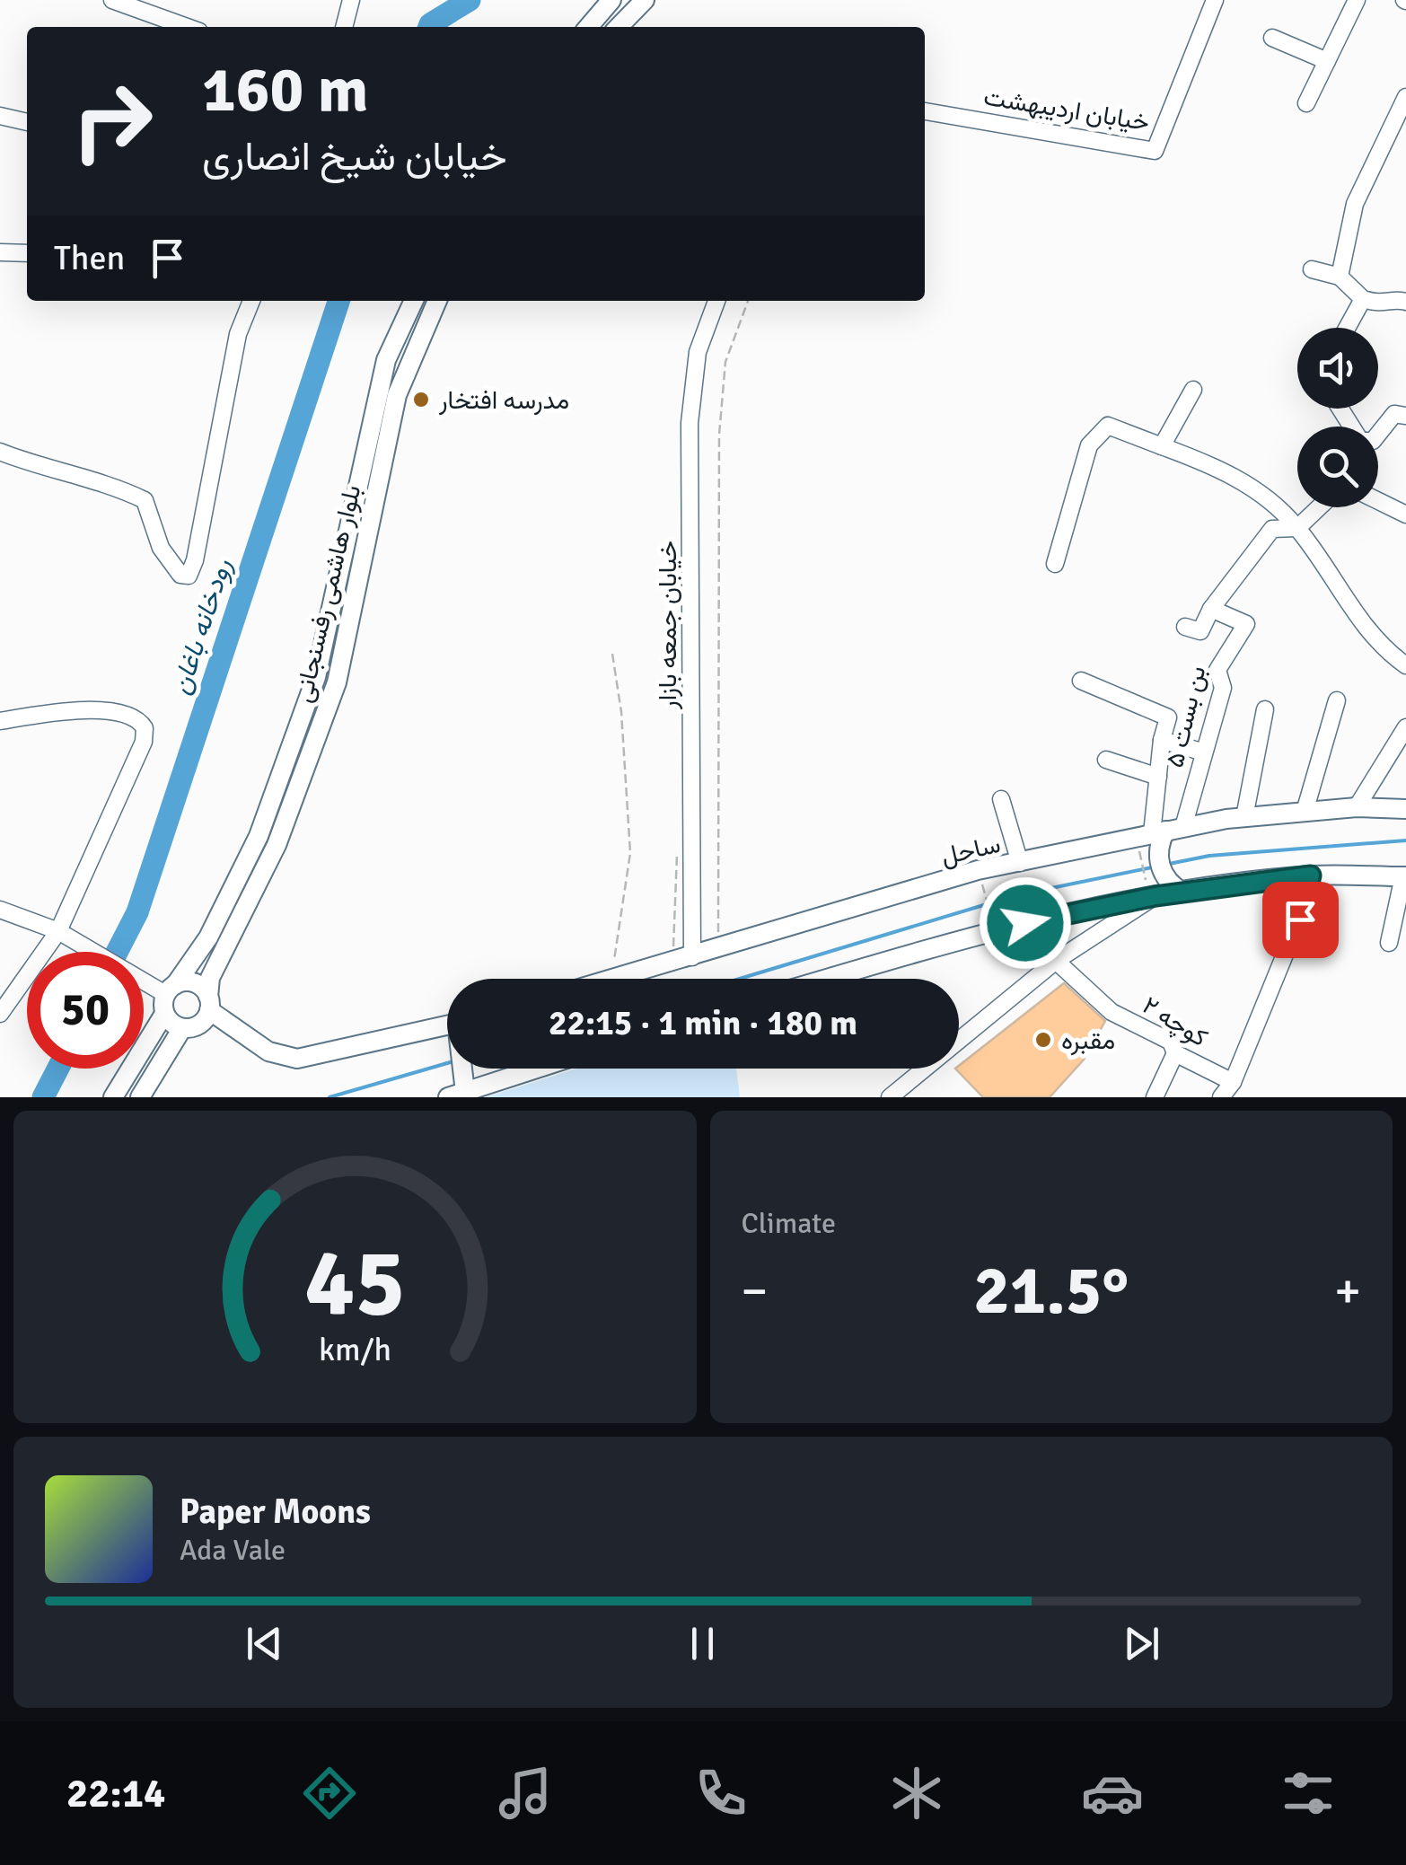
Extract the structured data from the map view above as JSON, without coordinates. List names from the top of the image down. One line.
{"streets":{"main road":["بلوار هاشمی رفسنجانی","ساحل"],"street":["خیابان اردیبهشت","خیابان جمعه بازار","بن بست ۵","کوچه ۲"]},"crossings":[["خیابان جمعه بازار","ساحل"],["بن بست ۵","ساحل"]],"water":["رودخانه باغان"],"places":["مدرسه افتخار","مقبره"],"page":{"turn":["160 m","خیابان شیخ انصاری"],"then":"Then","limit":"50","trip":"22:15 · 1 min · 180 m","tile":"Climate","heat":["−","21.5°","+"],"song":["Paper Moons","Ada Vale"],"tabs":"22:14","gauge":["45","km/h"]}}
